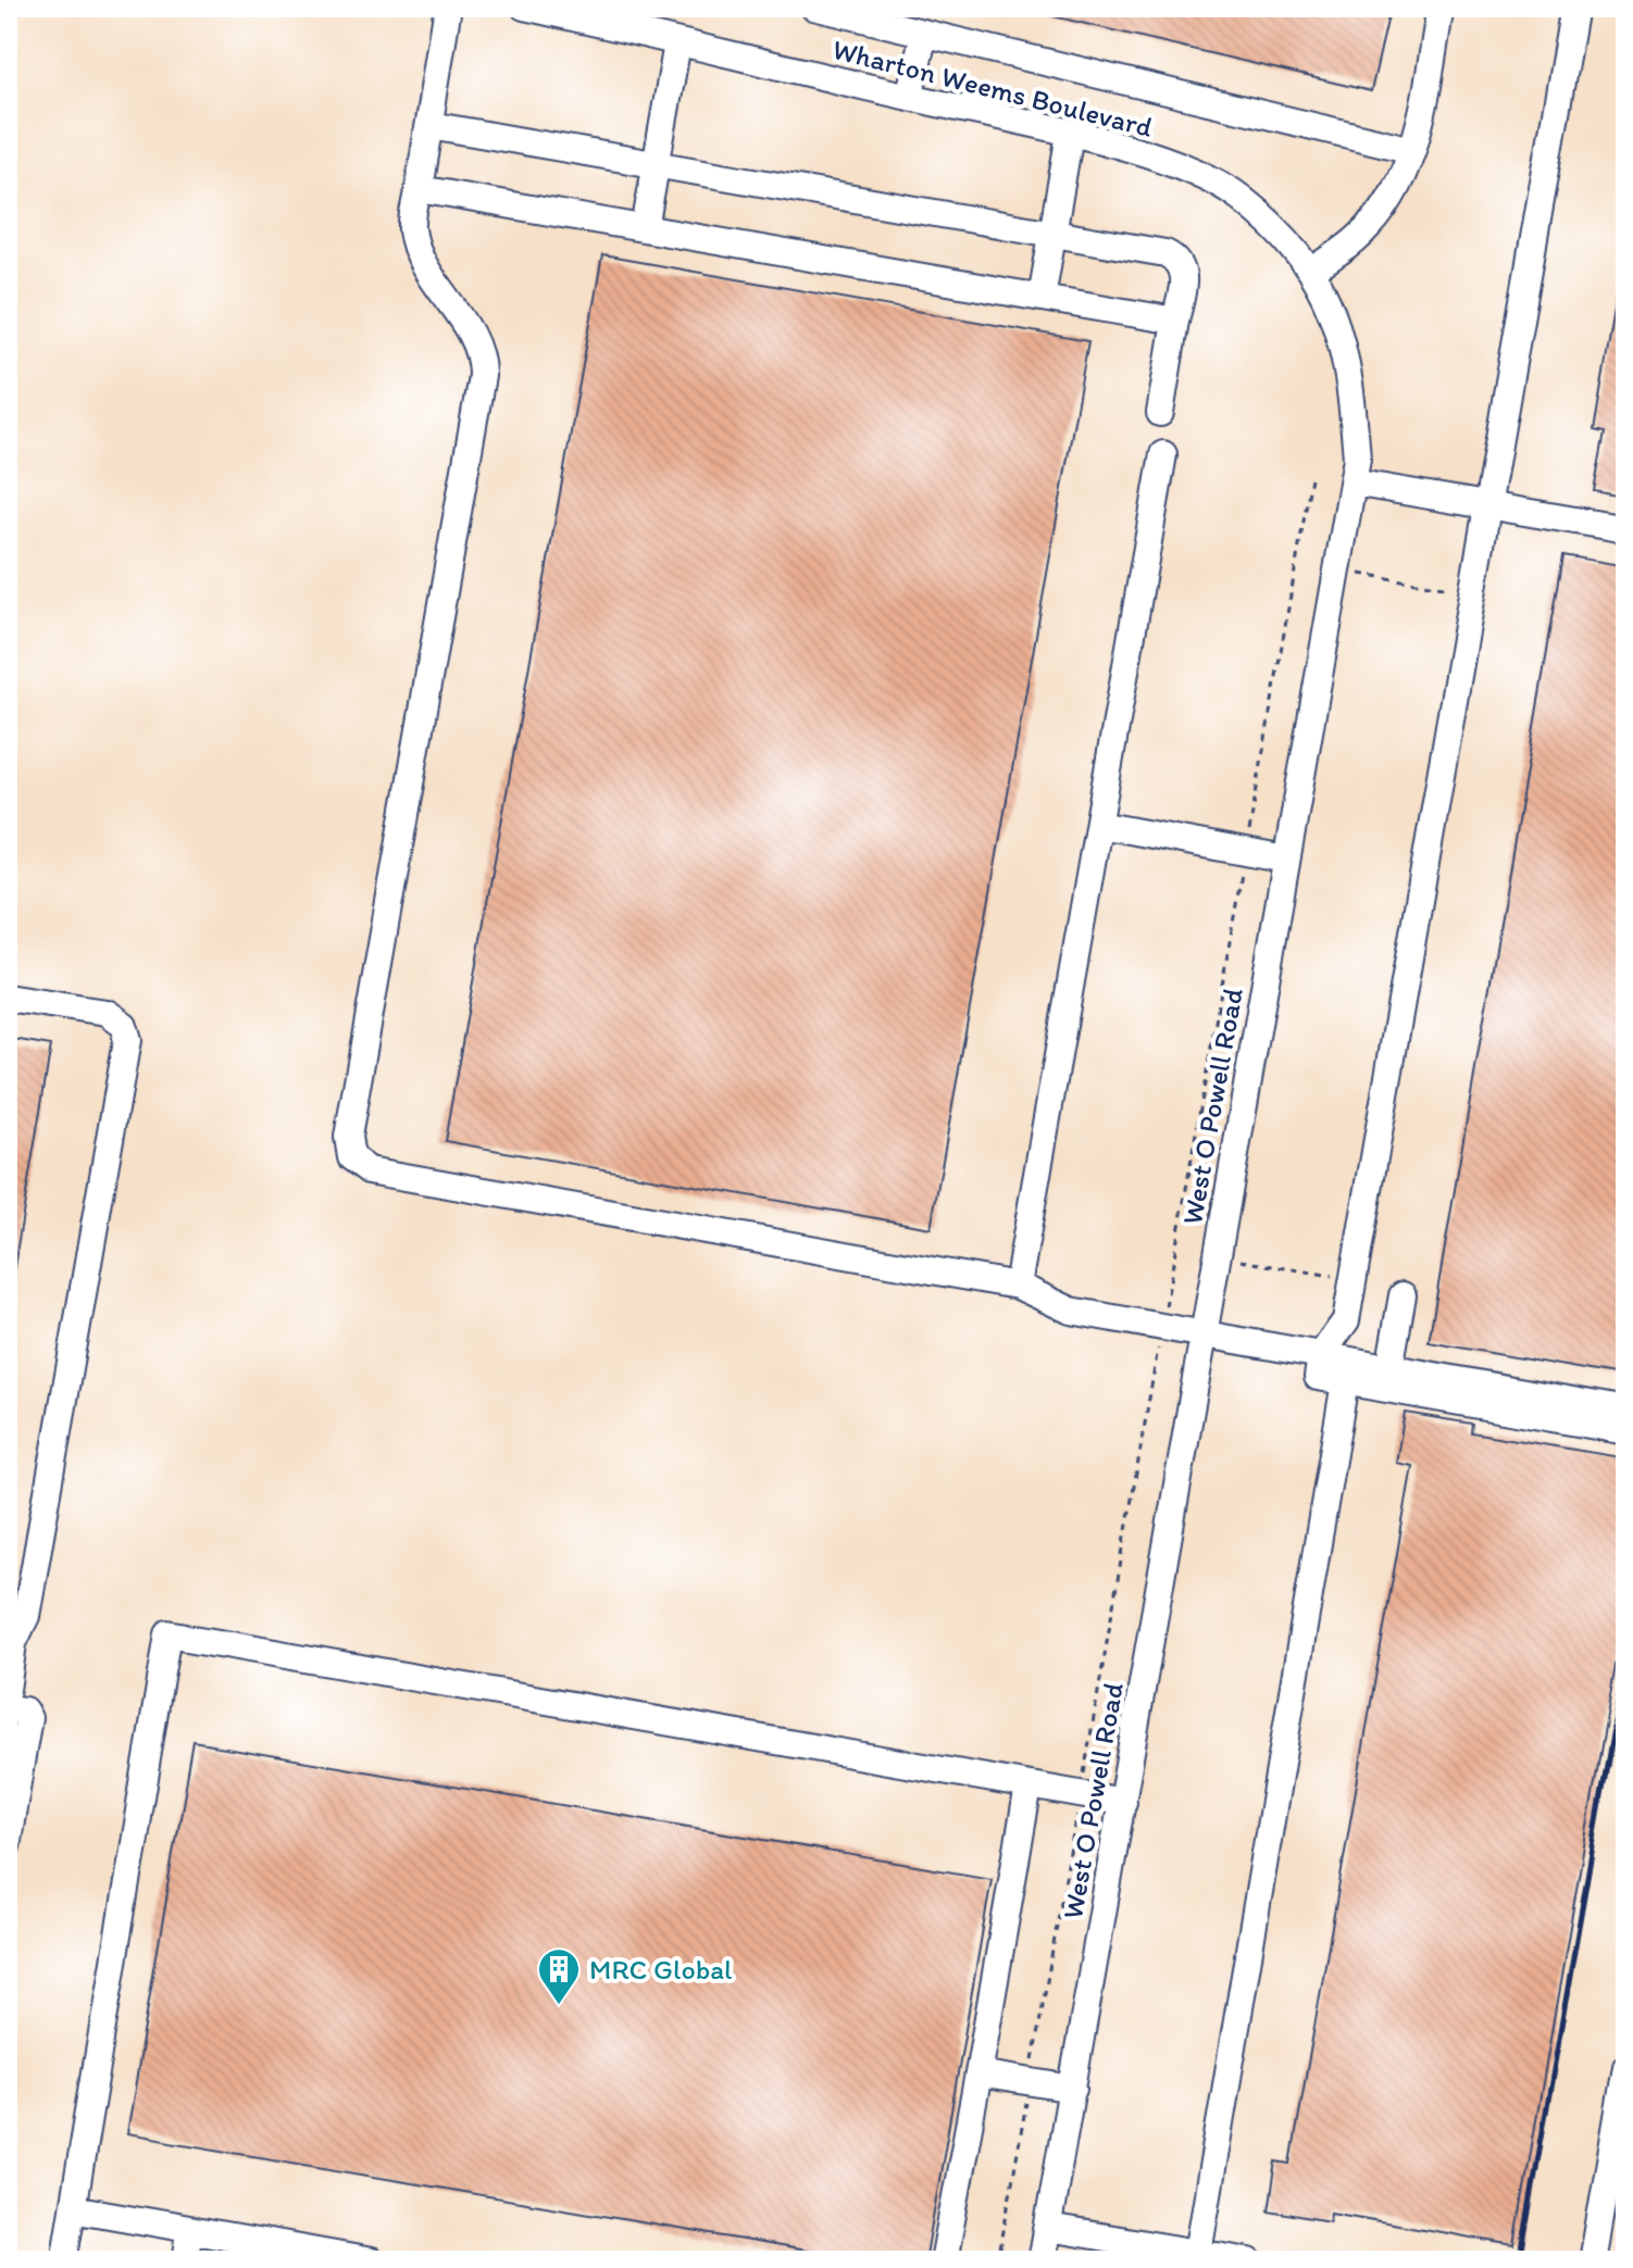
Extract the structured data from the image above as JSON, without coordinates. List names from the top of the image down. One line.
{"streets":{"street":["Wharton Weems Boulevard","West O Powell Road"]},"crossings":[["Wharton Weems Boulevard","West O Powell Road"]],"places":{"building":["MRC Global"]}}
